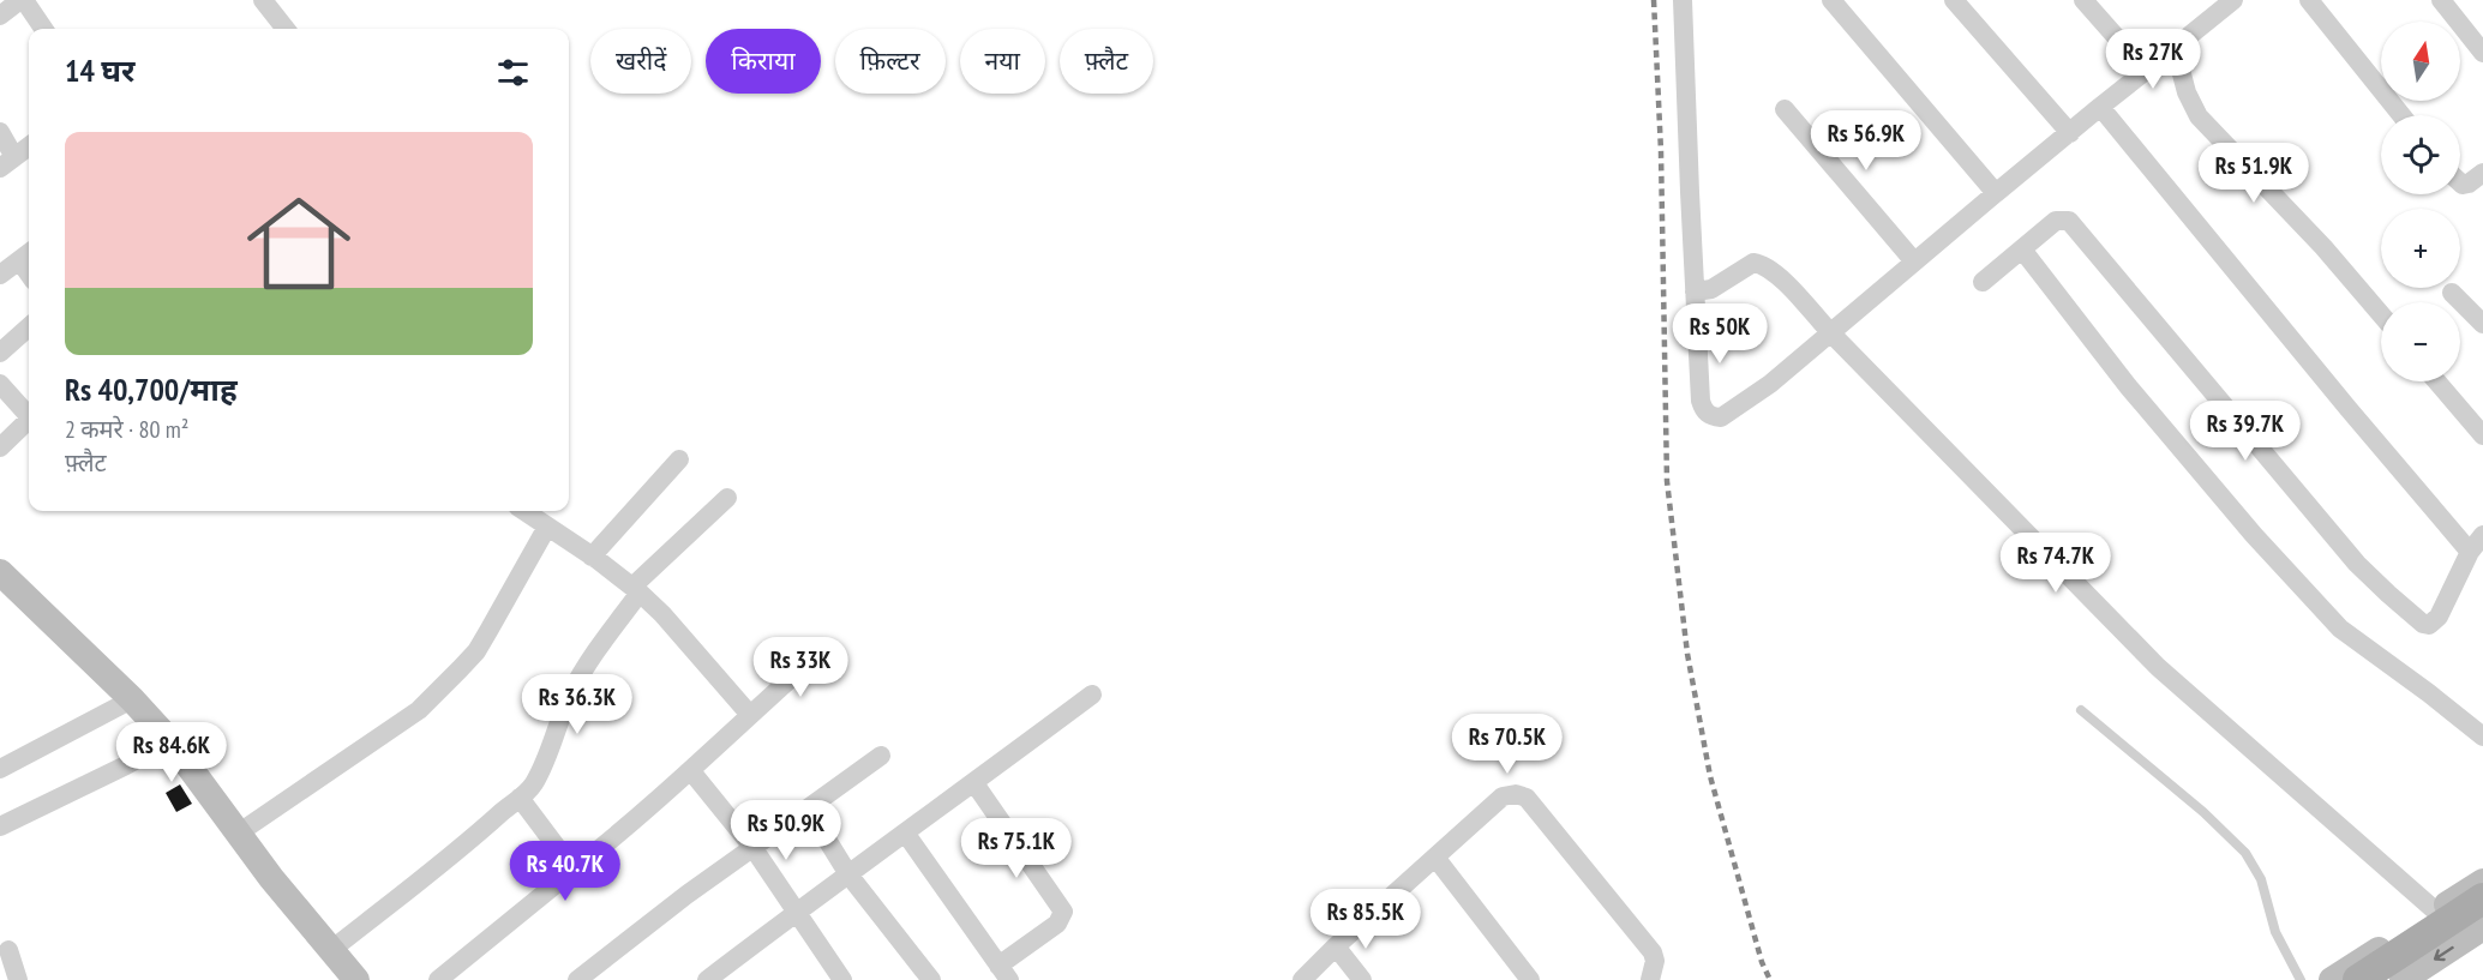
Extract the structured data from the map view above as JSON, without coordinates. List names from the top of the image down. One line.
{"north":"top","page":{"map_buttons":["+","−"],"price":["Rs 27K","Rs 56.9K","Rs 51.9K","Rs 50K","Rs 39.7K","Rs 74.7K","Rs 33K","Rs 36.3K","Rs 70.5K","Rs 84.6K","Rs 50.9K","Rs 75.1K","Rs 40.7K","Rs 85.5K"],"chip":["खरीदें","किराया","फ़िल्टर","नया","फ़्लैट"],"heading":"14 घर","list":[{"name":"Rs 40,700/माह","note":"2 कमरे · 80 m² · फ़्लैट"}]}}
